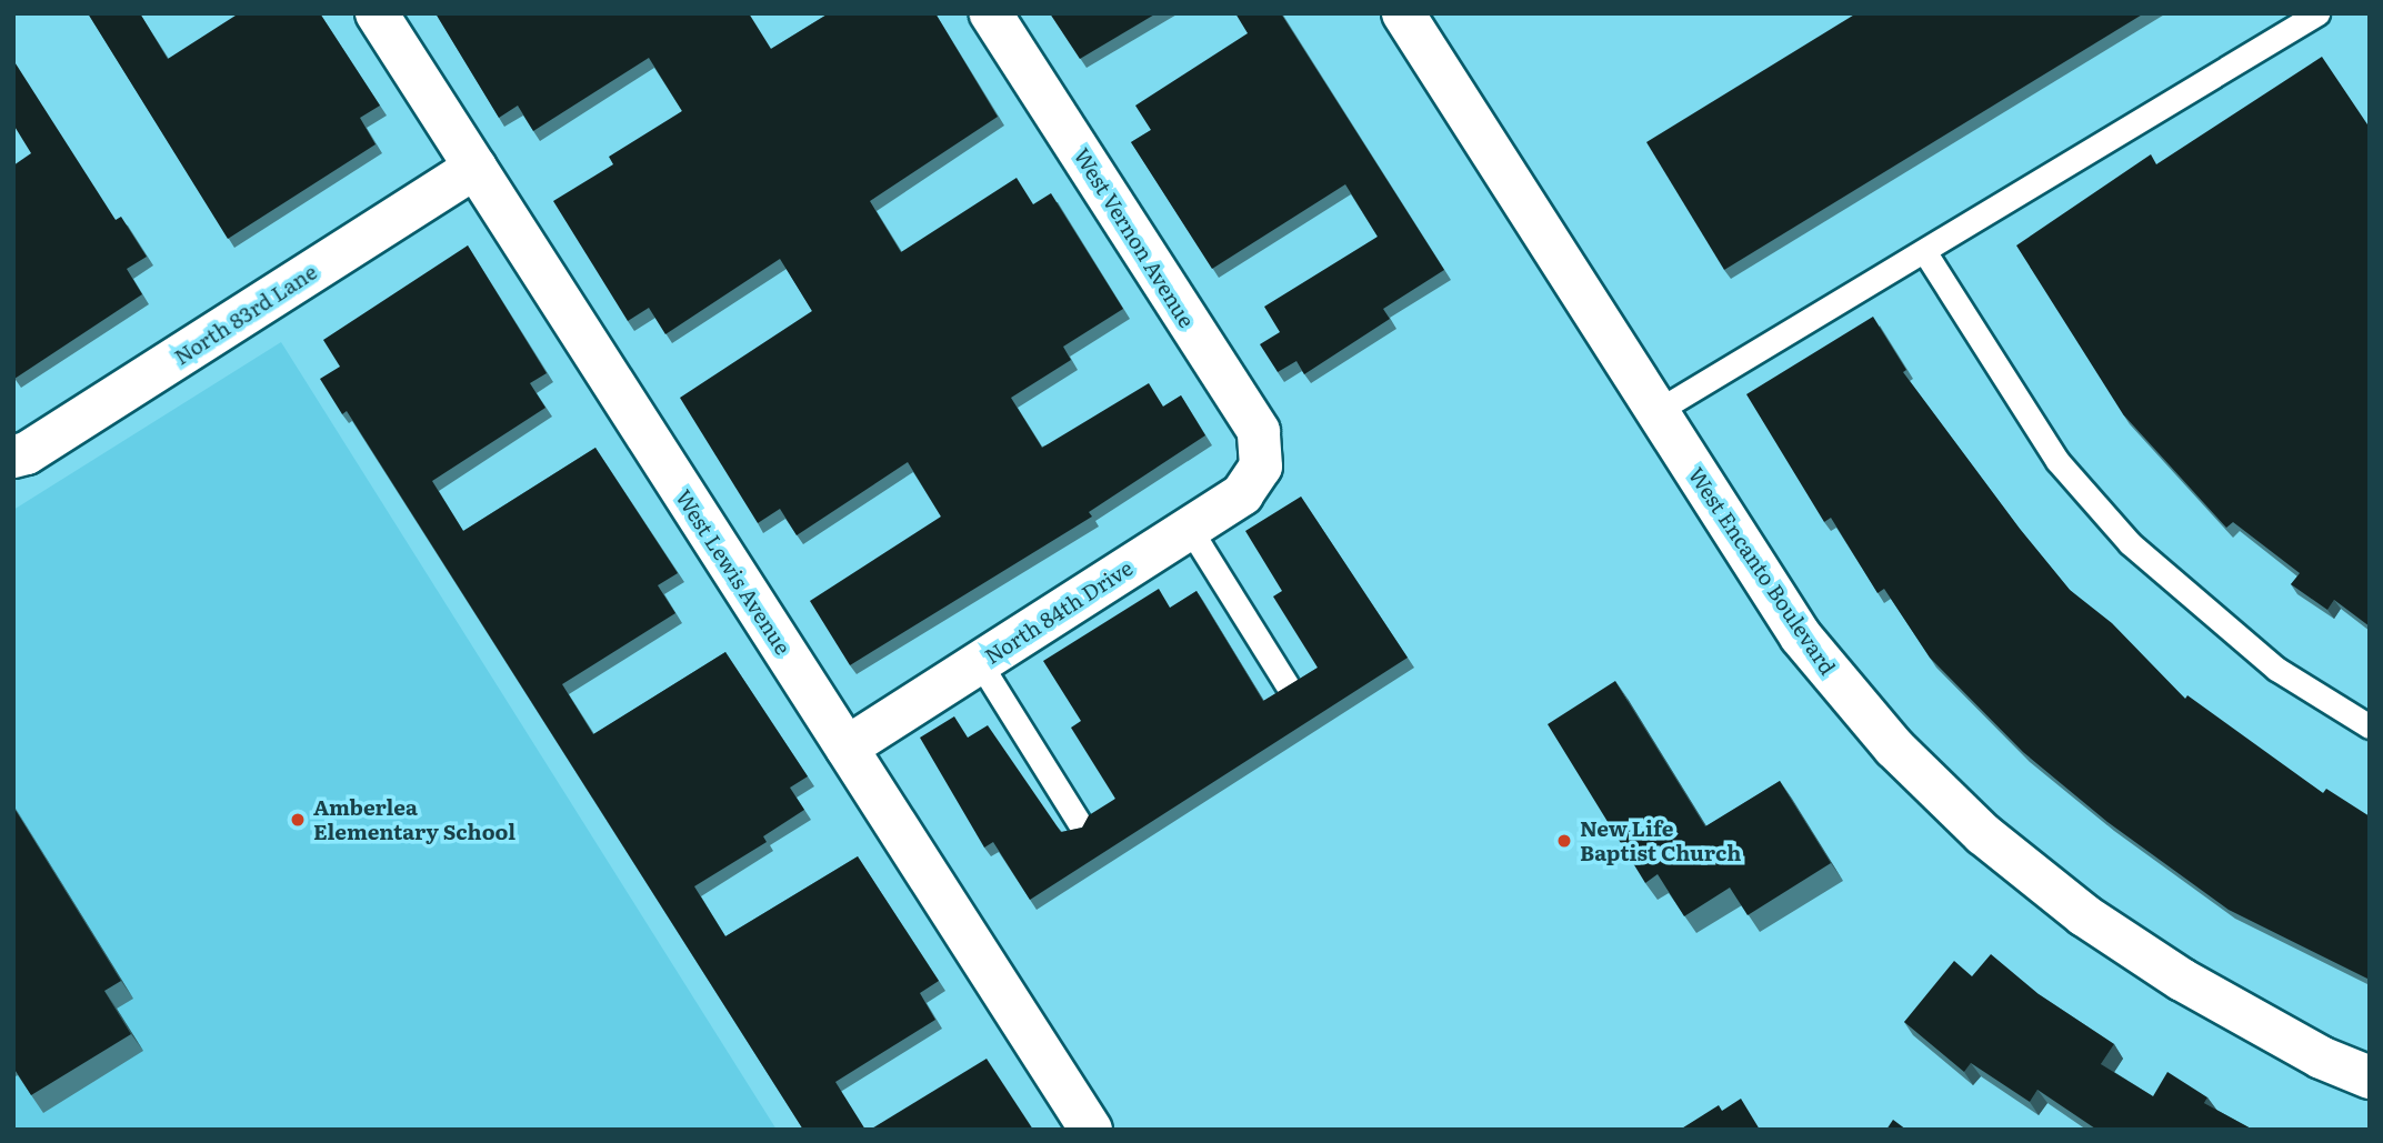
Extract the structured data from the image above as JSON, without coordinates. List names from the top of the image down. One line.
{"streets":{"street":["West Vernon Avenue","North 83rd Lane","West Encanto Boulevard","West Lewis Avenue","North 84th Drive"]},"crossings":[["West Vernon Avenue","North 84th Drive"],["North 83rd Lane","West Lewis Avenue"],["West Lewis Avenue","North 84th Drive"]],"places":["Amberlea Elementary School","New Life Baptist Church"]}
